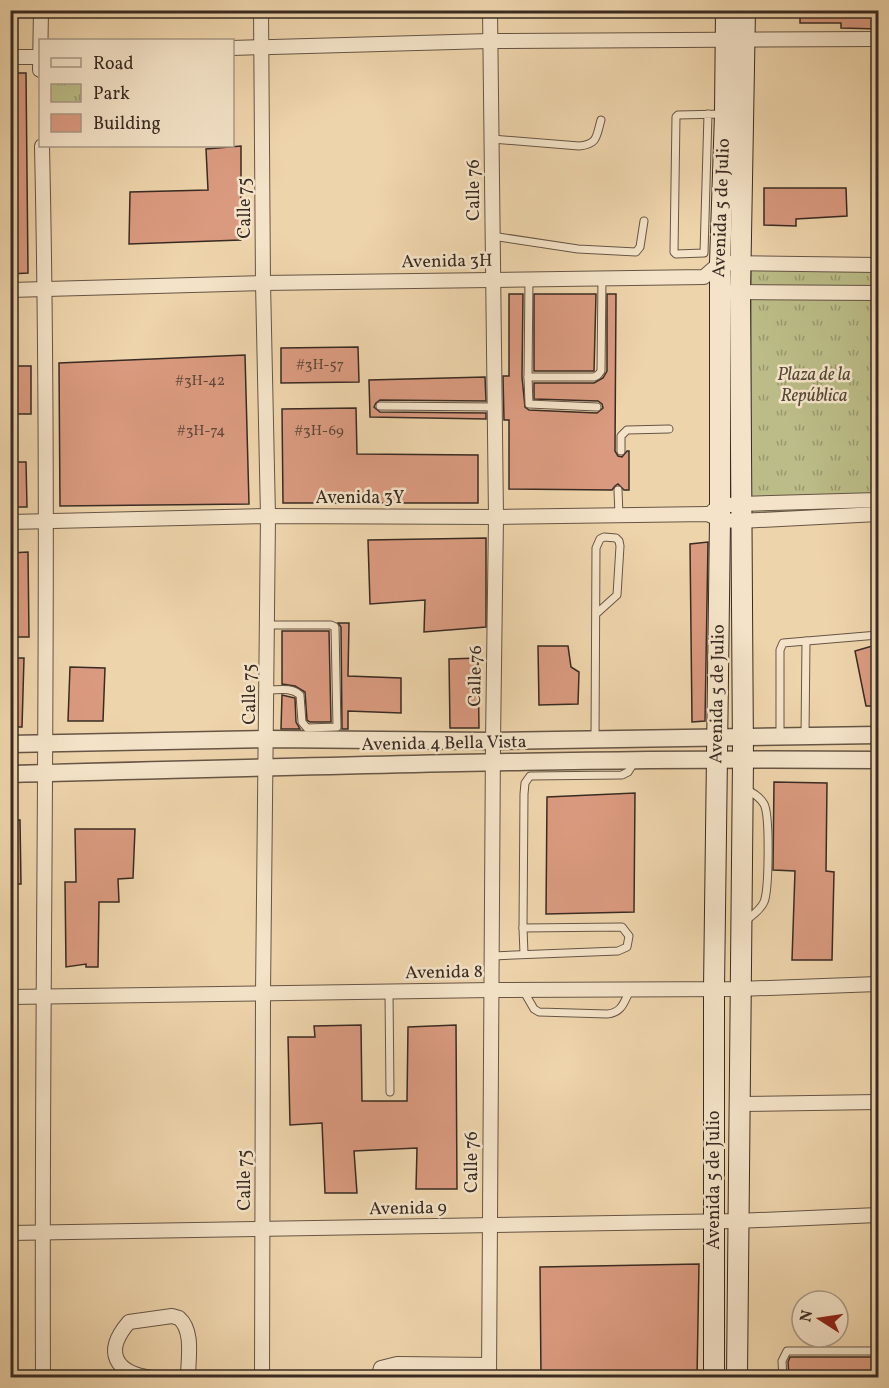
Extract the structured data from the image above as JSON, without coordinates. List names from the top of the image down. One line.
{"streets":{"main road":["Avenida 5 de Julio"],"street":["Calle 76","Calle 75","Avenida 3H","Avenida 3Y","Avenida 4 Bella Vista","Avenida 8","Avenida 9"]},"crossings":[["Calle 76","Avenida 3H"],["Calle 76","Avenida 3Y"],["Calle 76","Avenida 4 Bella Vista"],["Calle 76","Avenida 8"],["Calle 76","Avenida 9"],["Calle 75","Avenida 3H"],["Calle 75","Avenida 3Y"],["Calle 75","Avenida 4 Bella Vista"],["Calle 75","Avenida 8"],["Calle 75","Avenida 9"],["Avenida 5 de Julio","Avenida 3Y"],["Avenida 5 de Julio","Avenida 4 Bella Vista"],["Avenida 5 de Julio","Avenida 8"],["Avenida 5 de Julio","Avenida 9"]],"parks":["Plaza de la República"],"house_numbers":["#3H-57","#3H-42","#3H-74","#3H-69"],"legend":["Road","Park","Building"],"north":"left"}
